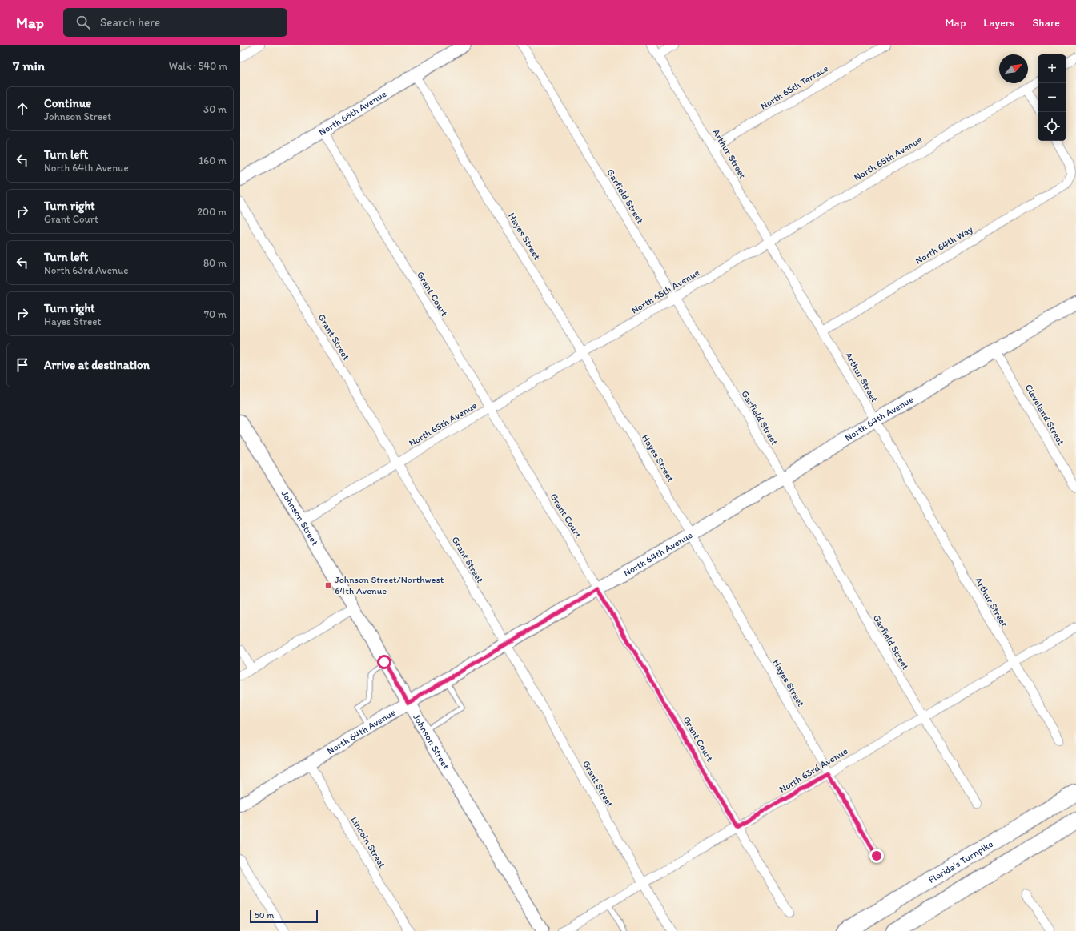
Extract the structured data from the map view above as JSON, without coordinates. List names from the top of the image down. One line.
{"streets":{"highway":["Florida's Turnpike"],"street":["North 65th Terrace","North 66th Avenue","Arthur Street","North 65th Avenue","Garfield Street","Hayes Street","North 64th Way","Grant Court","Grant Street","Cleveland Street","North 64th Avenue","Johnson Street","North 63rd Avenue","Lincoln Street"]},"crossings":[["North 65th Terrace","Arthur Street"],["North 66th Avenue","Hayes Street"],["North 66th Avenue","Grant Court"],["Arthur Street","North 65th Avenue"],["Arthur Street","North 64th Way"],["Arthur Street","North 64th Avenue"],["Arthur Street","North 63rd Avenue"],["North 65th Avenue","Garfield Street"],["North 65th Avenue","Hayes Street"],["North 65th Avenue","Grant Court"],["North 65th Avenue","Grant Street"],["North 65th Avenue","Johnson Street"],["Garfield Street","North 64th Avenue"],["Garfield Street","North 63rd Avenue"],["Hayes Street","North 64th Avenue"],["Hayes Street","North 63rd Avenue"],["Grant Court","North 64th Avenue"],["Grant Court","North 63rd Avenue"],["Grant Street","North 64th Avenue"],["Grant Street","North 63rd Avenue"],["Cleveland Street","North 64th Avenue"],["North 64th Avenue","Johnson Street"],["North 64th Avenue","Lincoln Street"]],"places":{"transit":["Johnson Street/Northwest 64th Avenue"]},"scale_bar":"50 m","north":"top right","page":{"header":"Map","search":"Search here","nav":["Map","Layers","Share"],"heading":["7 min","Walk · 540 m"],"map_buttons":["+","−"],"list":[["Continue","Johnson Street","30 m"],["Turn left","North 64th Avenue","160 m"],["Turn right","Grant Court","200 m"],["Turn left","North 63rd Avenue","80 m"],["Turn right","Hayes Street","70 m"],"Arrive at destination"],"scale":"50 m"}}
